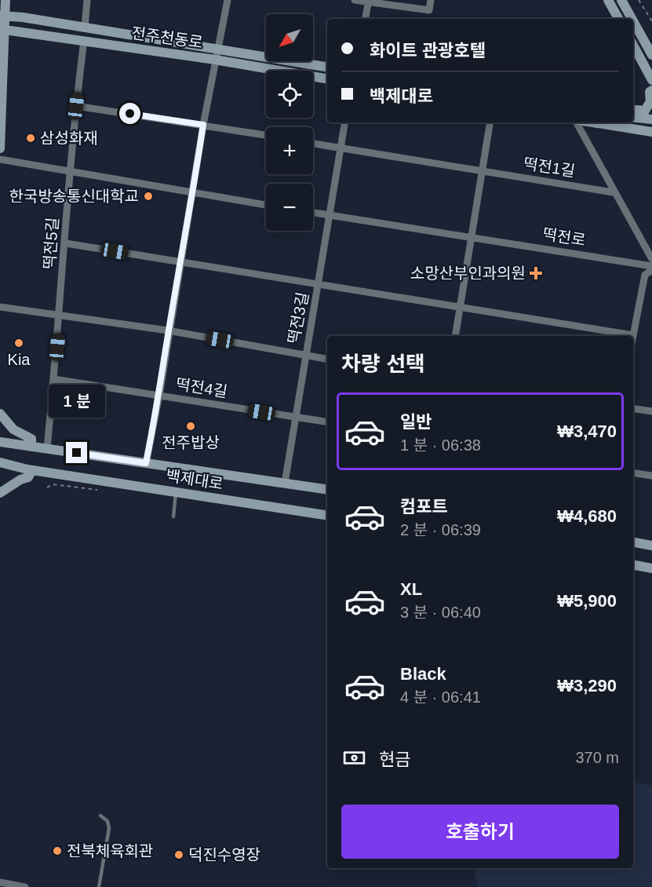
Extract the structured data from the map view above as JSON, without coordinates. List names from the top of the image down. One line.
{"streets":{"street":["전주천동로","떡전1길","떡전로","떡전5길","떡전3길","떡전4길","백제대로"]},"crossings":[["전주천동로","떡전5길"],["전주천동로","떡전4길"],["떡전로","떡전3길"],["떡전5길","백제대로"],["떡전3길","떡전4길"],["떡전3길","백제대로"],["떡전4길","백제대로"]],"places":{"other":["삼성화재","한국방송통신대학교","Kia","전주밥상","전북체육회관","덕진수영장"],"health":["소망산부인과의원"]},"north":"bottom left","page":{"map_buttons":["+","−"],"banner":["화이트 관광호텔","백제대로"],"heading":"차량 선택","bubble":"1 분","list":[{"name":"일반","note":"1 분 · 06:38","value":"₩3,470"},{"name":"컴포트","note":"2 분 · 06:39","value":"₩4,680"},{"name":"XL","note":"3 분 · 06:40","value":"₩5,900"},{"name":"Black","note":"4 분 · 06:41","value":"₩3,290"}],"pay":["현금","370 m"],"buttons":"호출하기"}}
